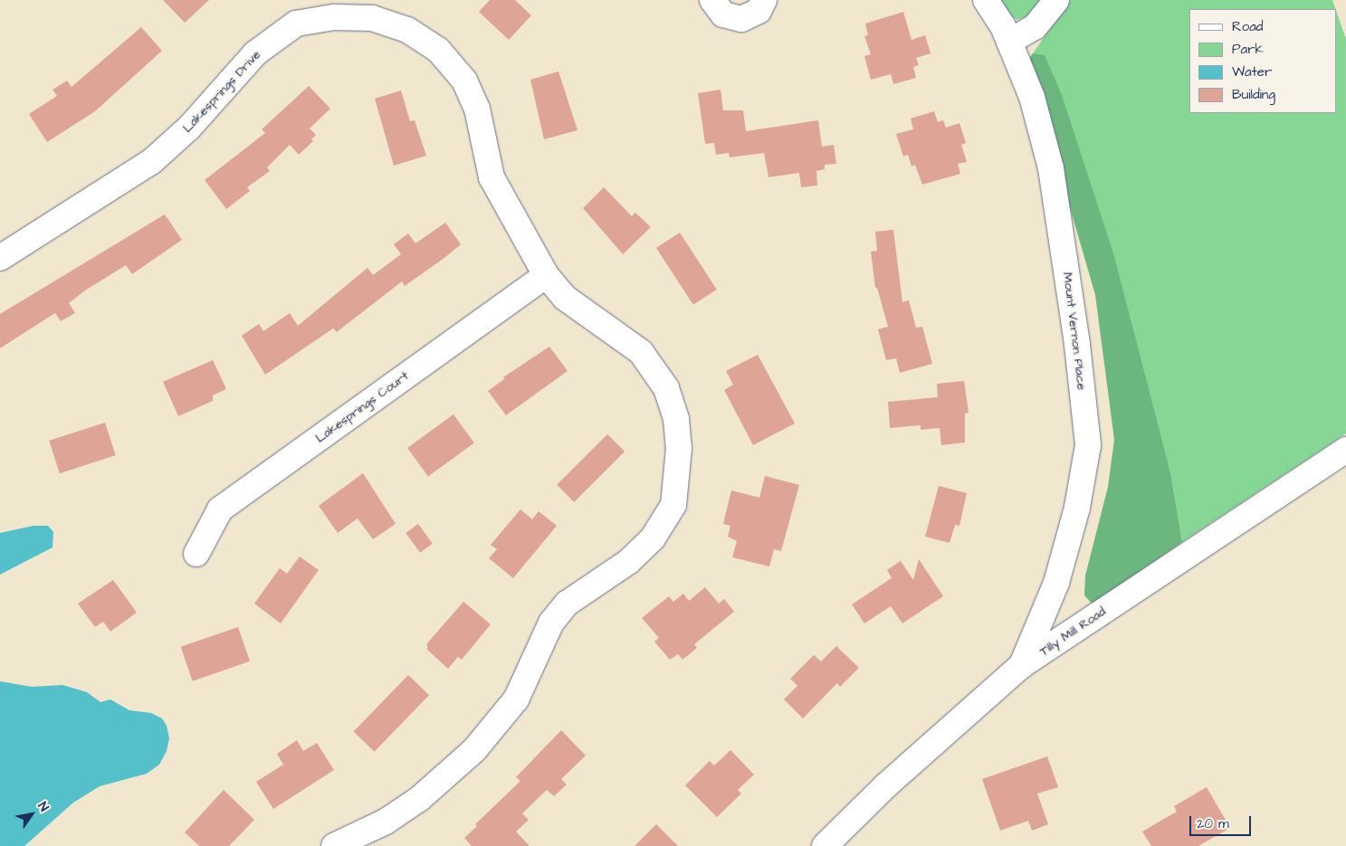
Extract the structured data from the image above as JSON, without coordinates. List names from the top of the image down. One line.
{"streets":{"street":["Lakesprings Drive","Mount Vernon Place","Lakesprings Court","Tilly Mill Road"]},"crossings":[["Lakesprings Drive","Lakesprings Court"],["Mount Vernon Place","Tilly Mill Road"]],"legend":["Road","Park","Water","Building"],"scale_bar":"20 m","north":"top right"}
